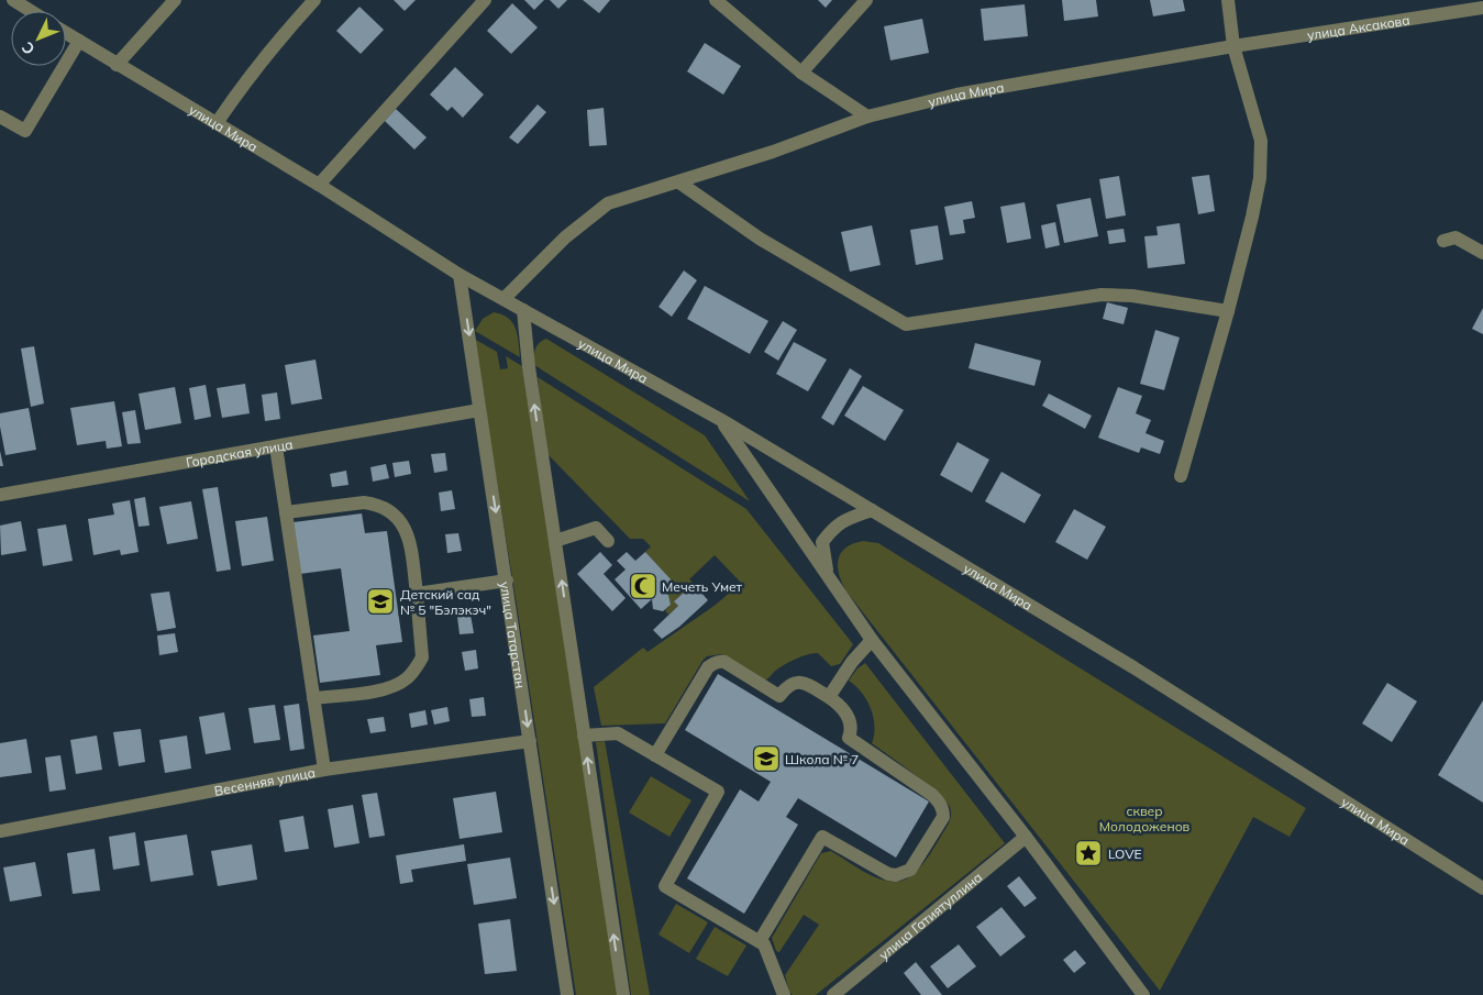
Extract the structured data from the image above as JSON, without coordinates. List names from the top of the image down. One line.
{"streets":{"street":["улица Аксакова","улица Мира","Городская улица","улица Татарстан","Весенняя улица","улица Гатиятуллина"]},"crossings":[["улица Аксакова","улица Мира"],["улица Мира","улица Татарстан"],["Городская улица","улица Татарстан"],["улица Татарстан","Весенняя улица"]],"parks":["сквер Молодоженов"],"places":{"mosque":["Мечеть Умет"],"school or university":["Детский сад № 5 \"Бэлэкэч\"","Школа № 7"],"place":["LOVE"]},"north":"bottom left"}
